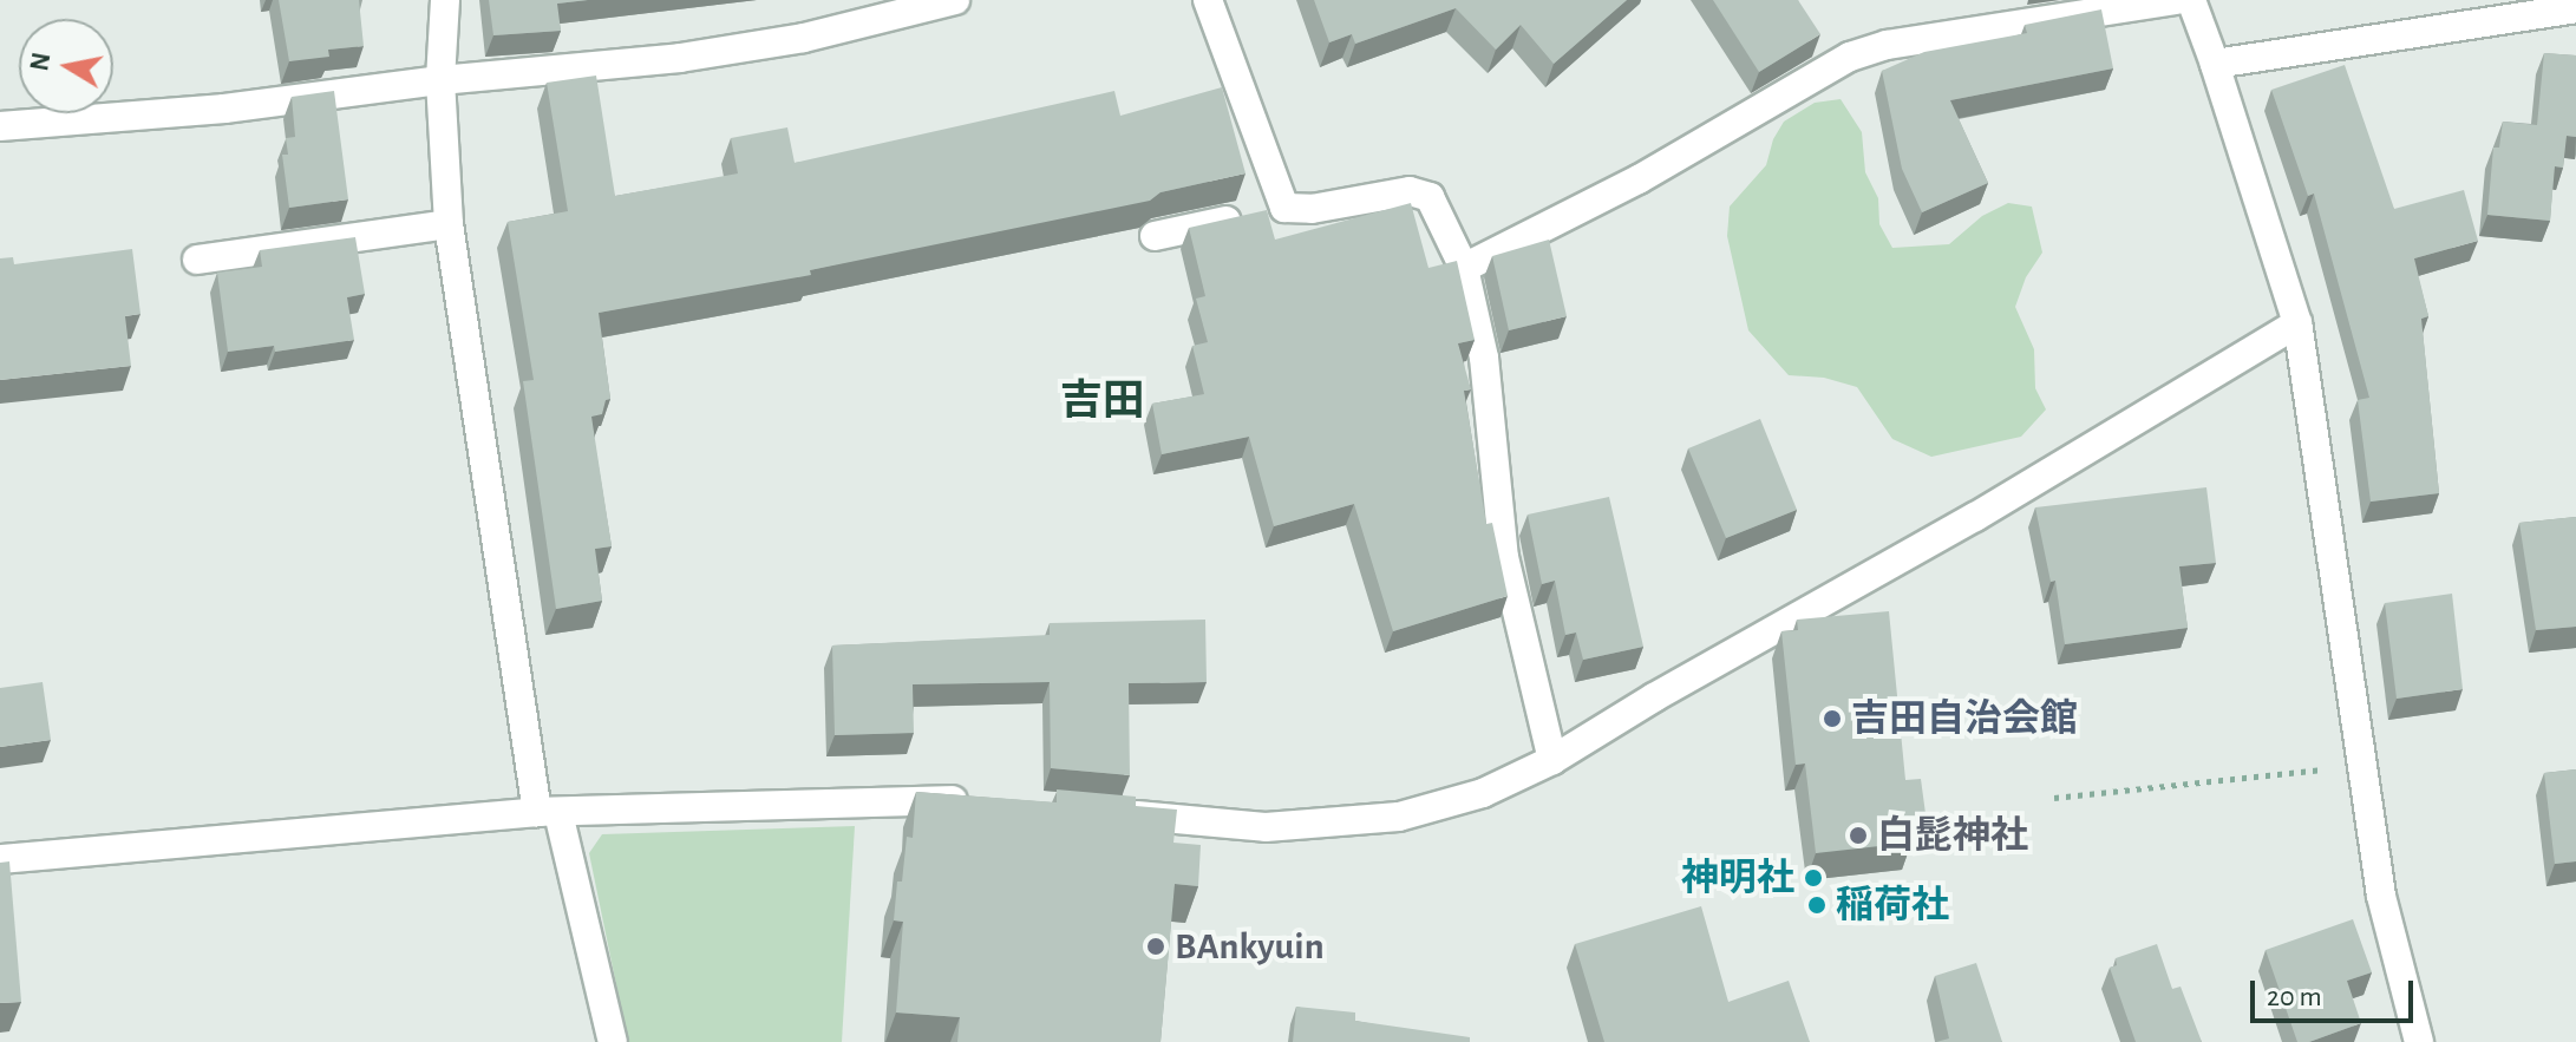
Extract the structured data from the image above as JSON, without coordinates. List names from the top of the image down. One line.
{"districts":["吉田"],"places":["吉田自治会館","白髭神社","神明社","稲荷社","BAnkyuin"],"scale_bar":"20 m","north":"left"}
